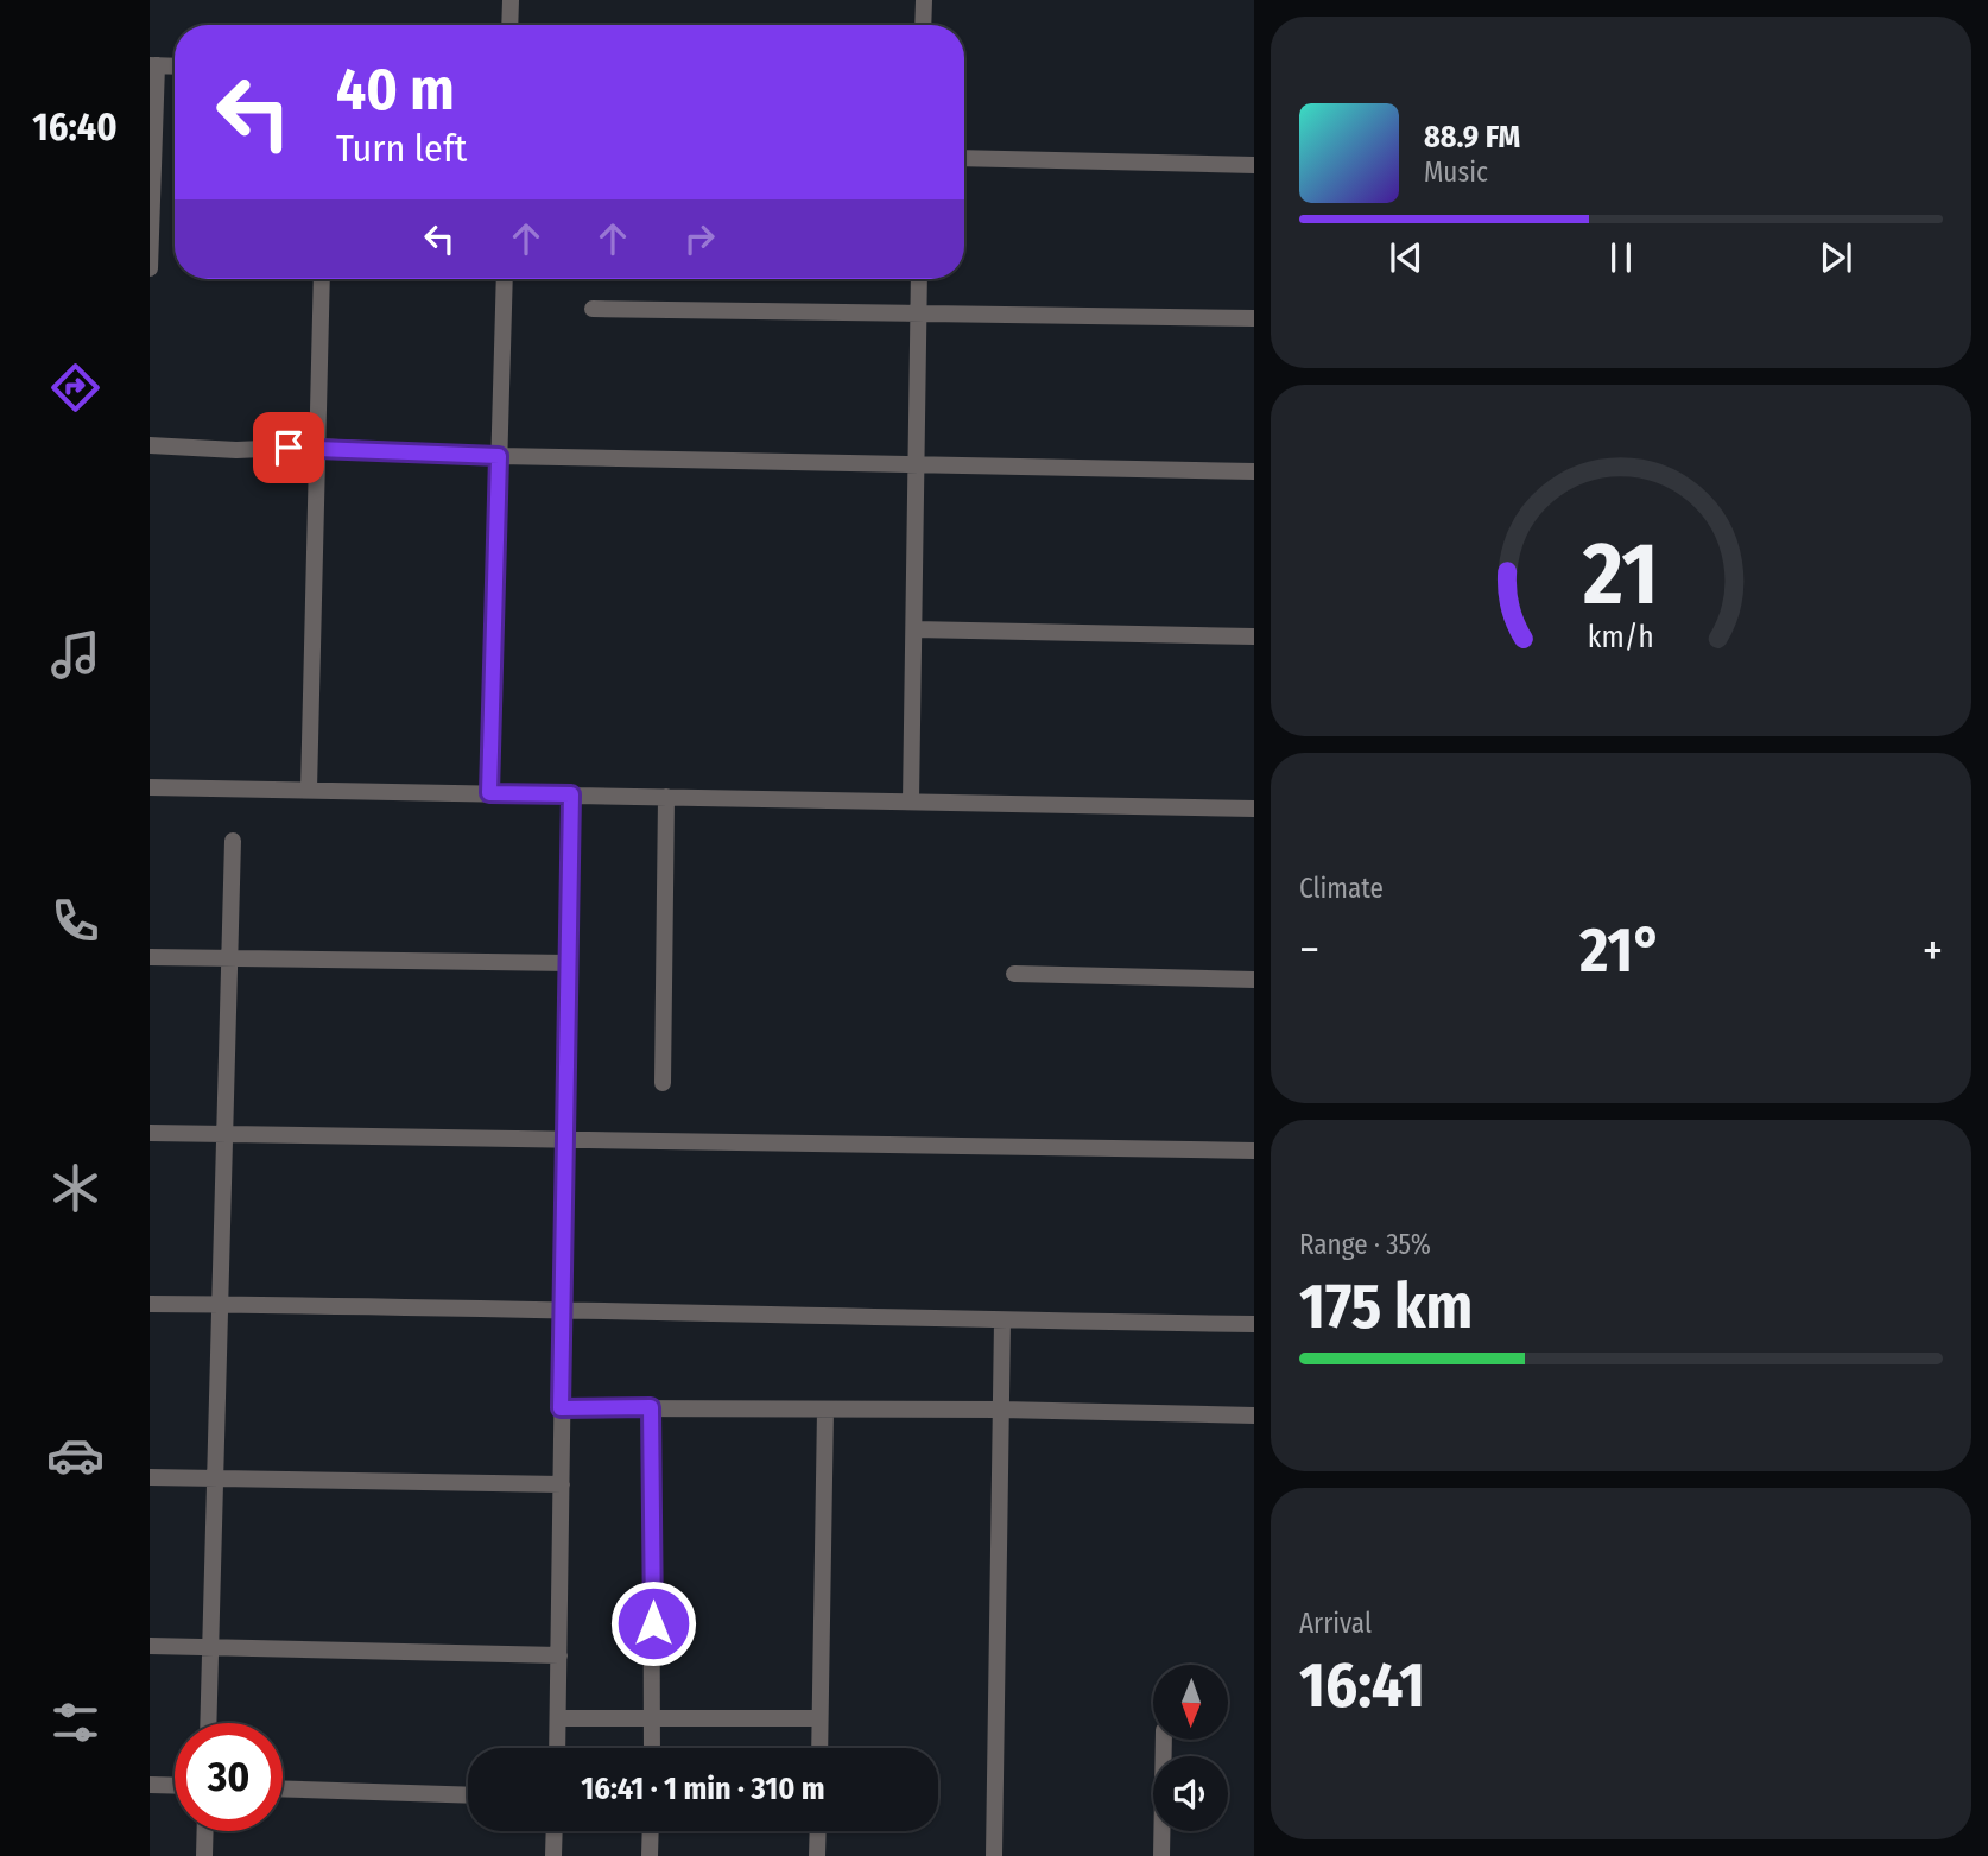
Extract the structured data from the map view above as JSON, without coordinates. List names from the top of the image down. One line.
{"north":"bottom","page":{"tabs":"16:40","turn":["40 m","Turn left"],"song":["88.9 FM","Music"],"tile":["Climate",["Range · 35%","175 km"],["Arrival","16:41"]],"heat":["−","21°","+"],"limit":"30","trip":"16:41 · 1 min · 310 m","gauge":["21","km/h"]}}
